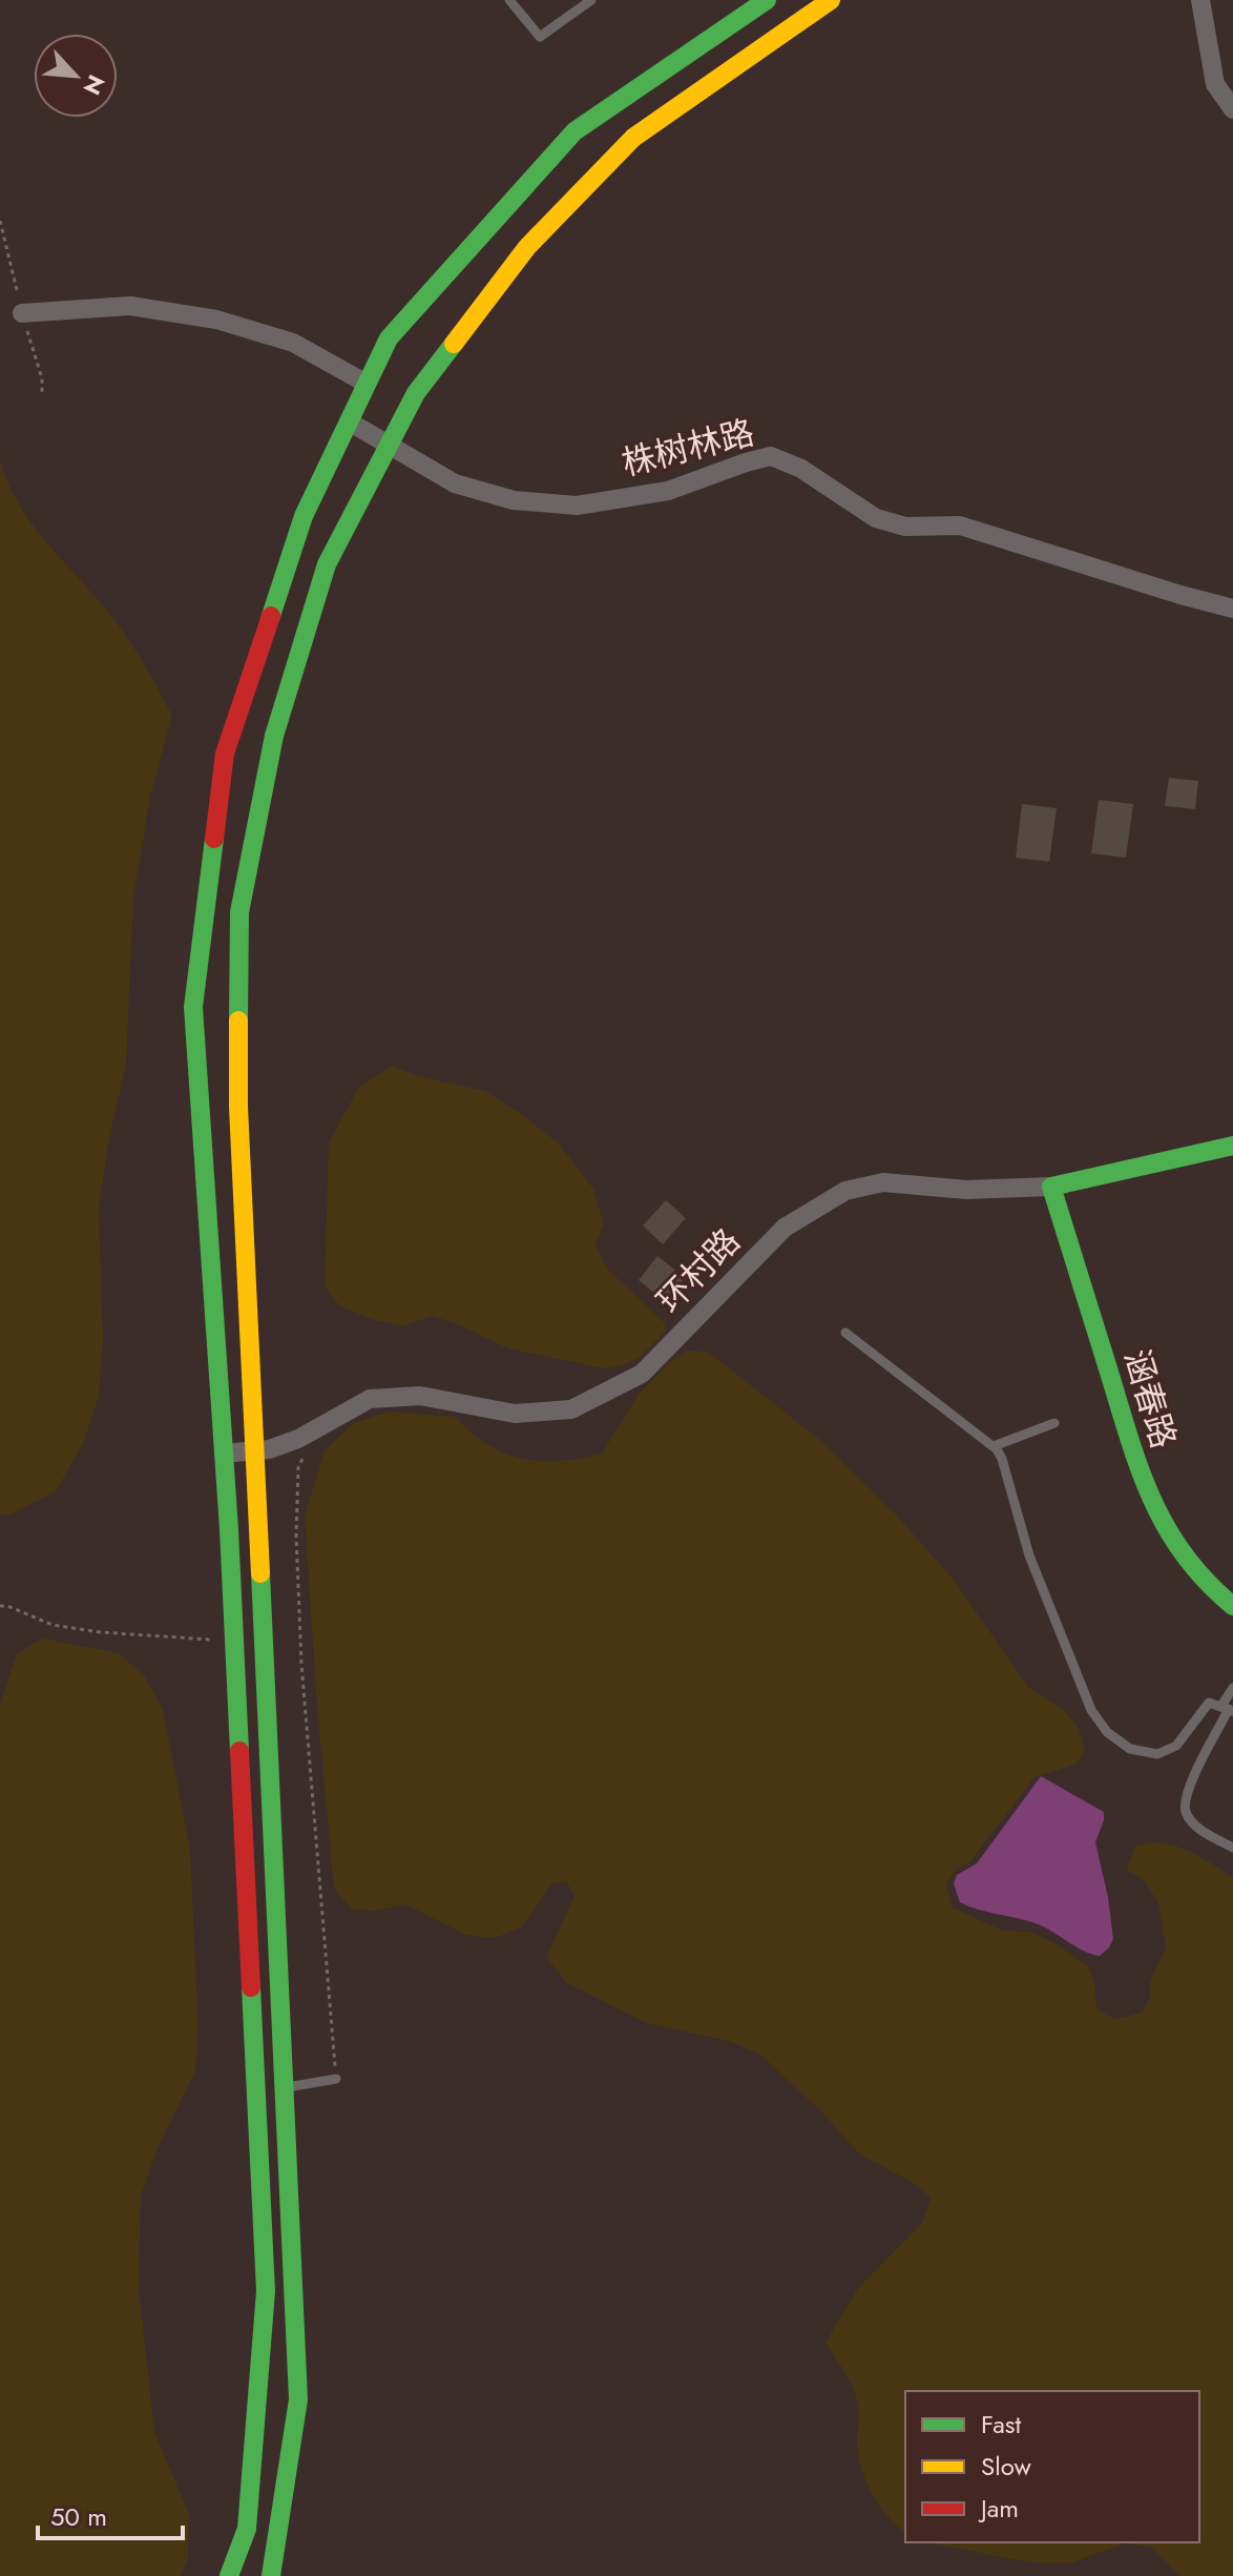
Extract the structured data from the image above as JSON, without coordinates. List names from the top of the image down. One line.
{"streets":{"main road":["环村路","涵春路"],"street":["株树林路"]},"crossings":[["环村路","涵春路"]],"legend":["Fast","Slow","Jam"],"scale_bar":"50 m","north":"bottom right"}
